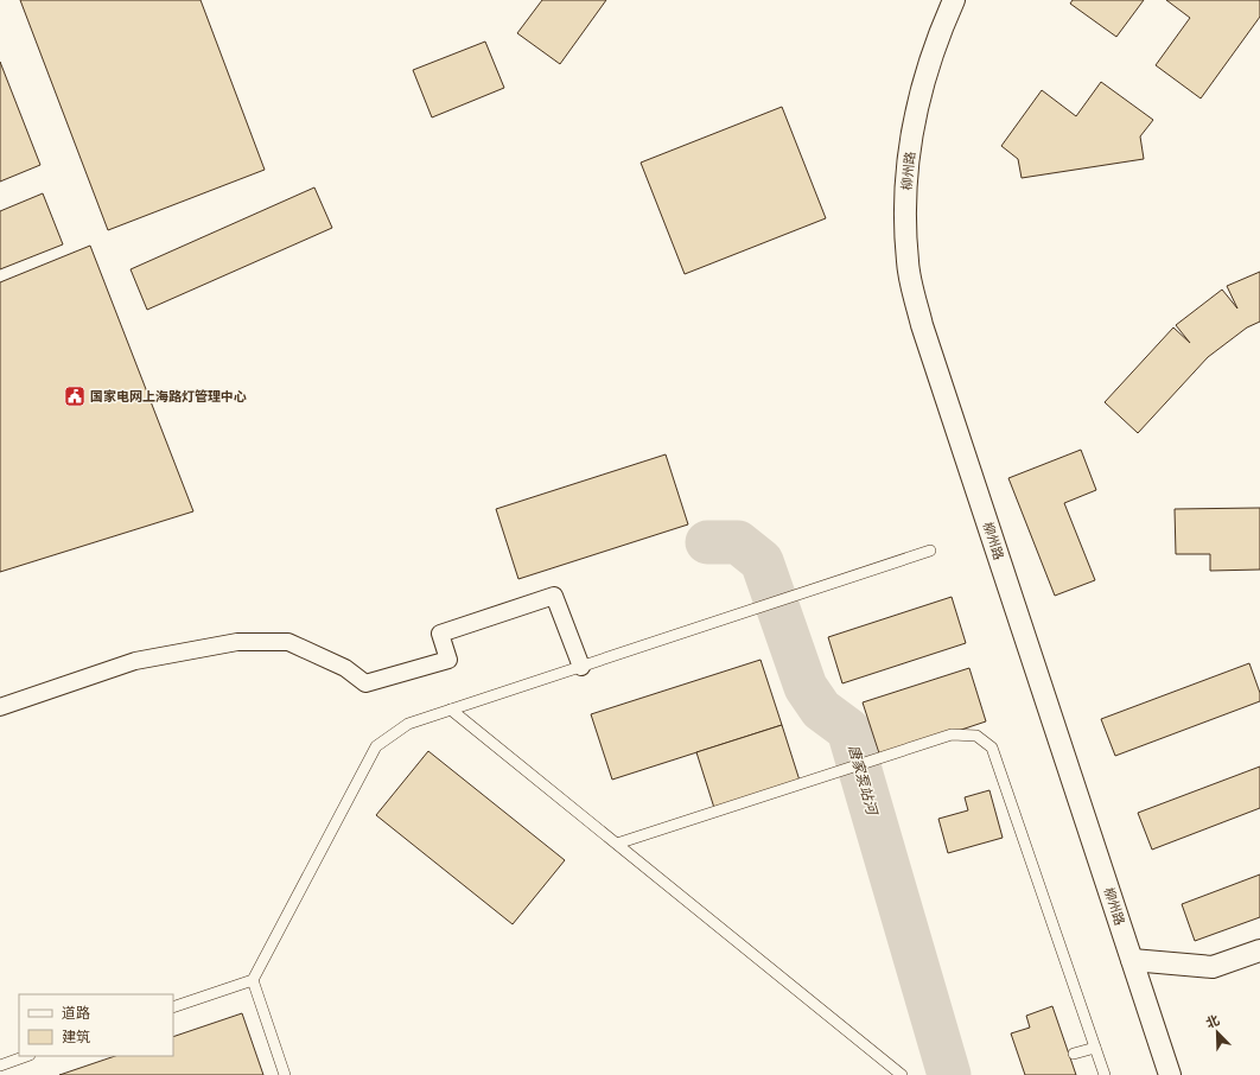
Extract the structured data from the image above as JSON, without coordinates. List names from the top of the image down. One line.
{"streets":{"street":["柳州路"]},"water":["唐家泵站河"],"places":{"public building":["国家电网上海路灯管理中心"]},"legend":["道路","建筑"],"north":"top left"}
